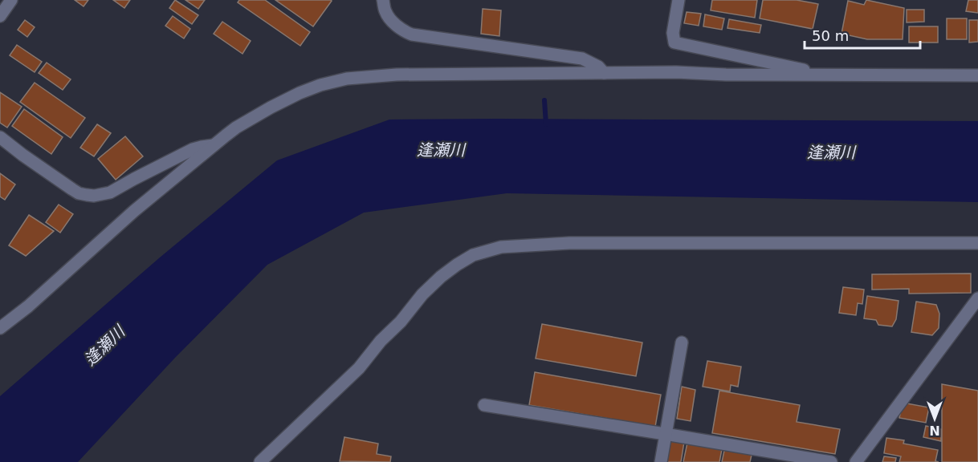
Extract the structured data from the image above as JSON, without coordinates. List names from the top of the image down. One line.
{"water":["逢瀬川"],"scale_bar":"50 m","north":"bottom"}
